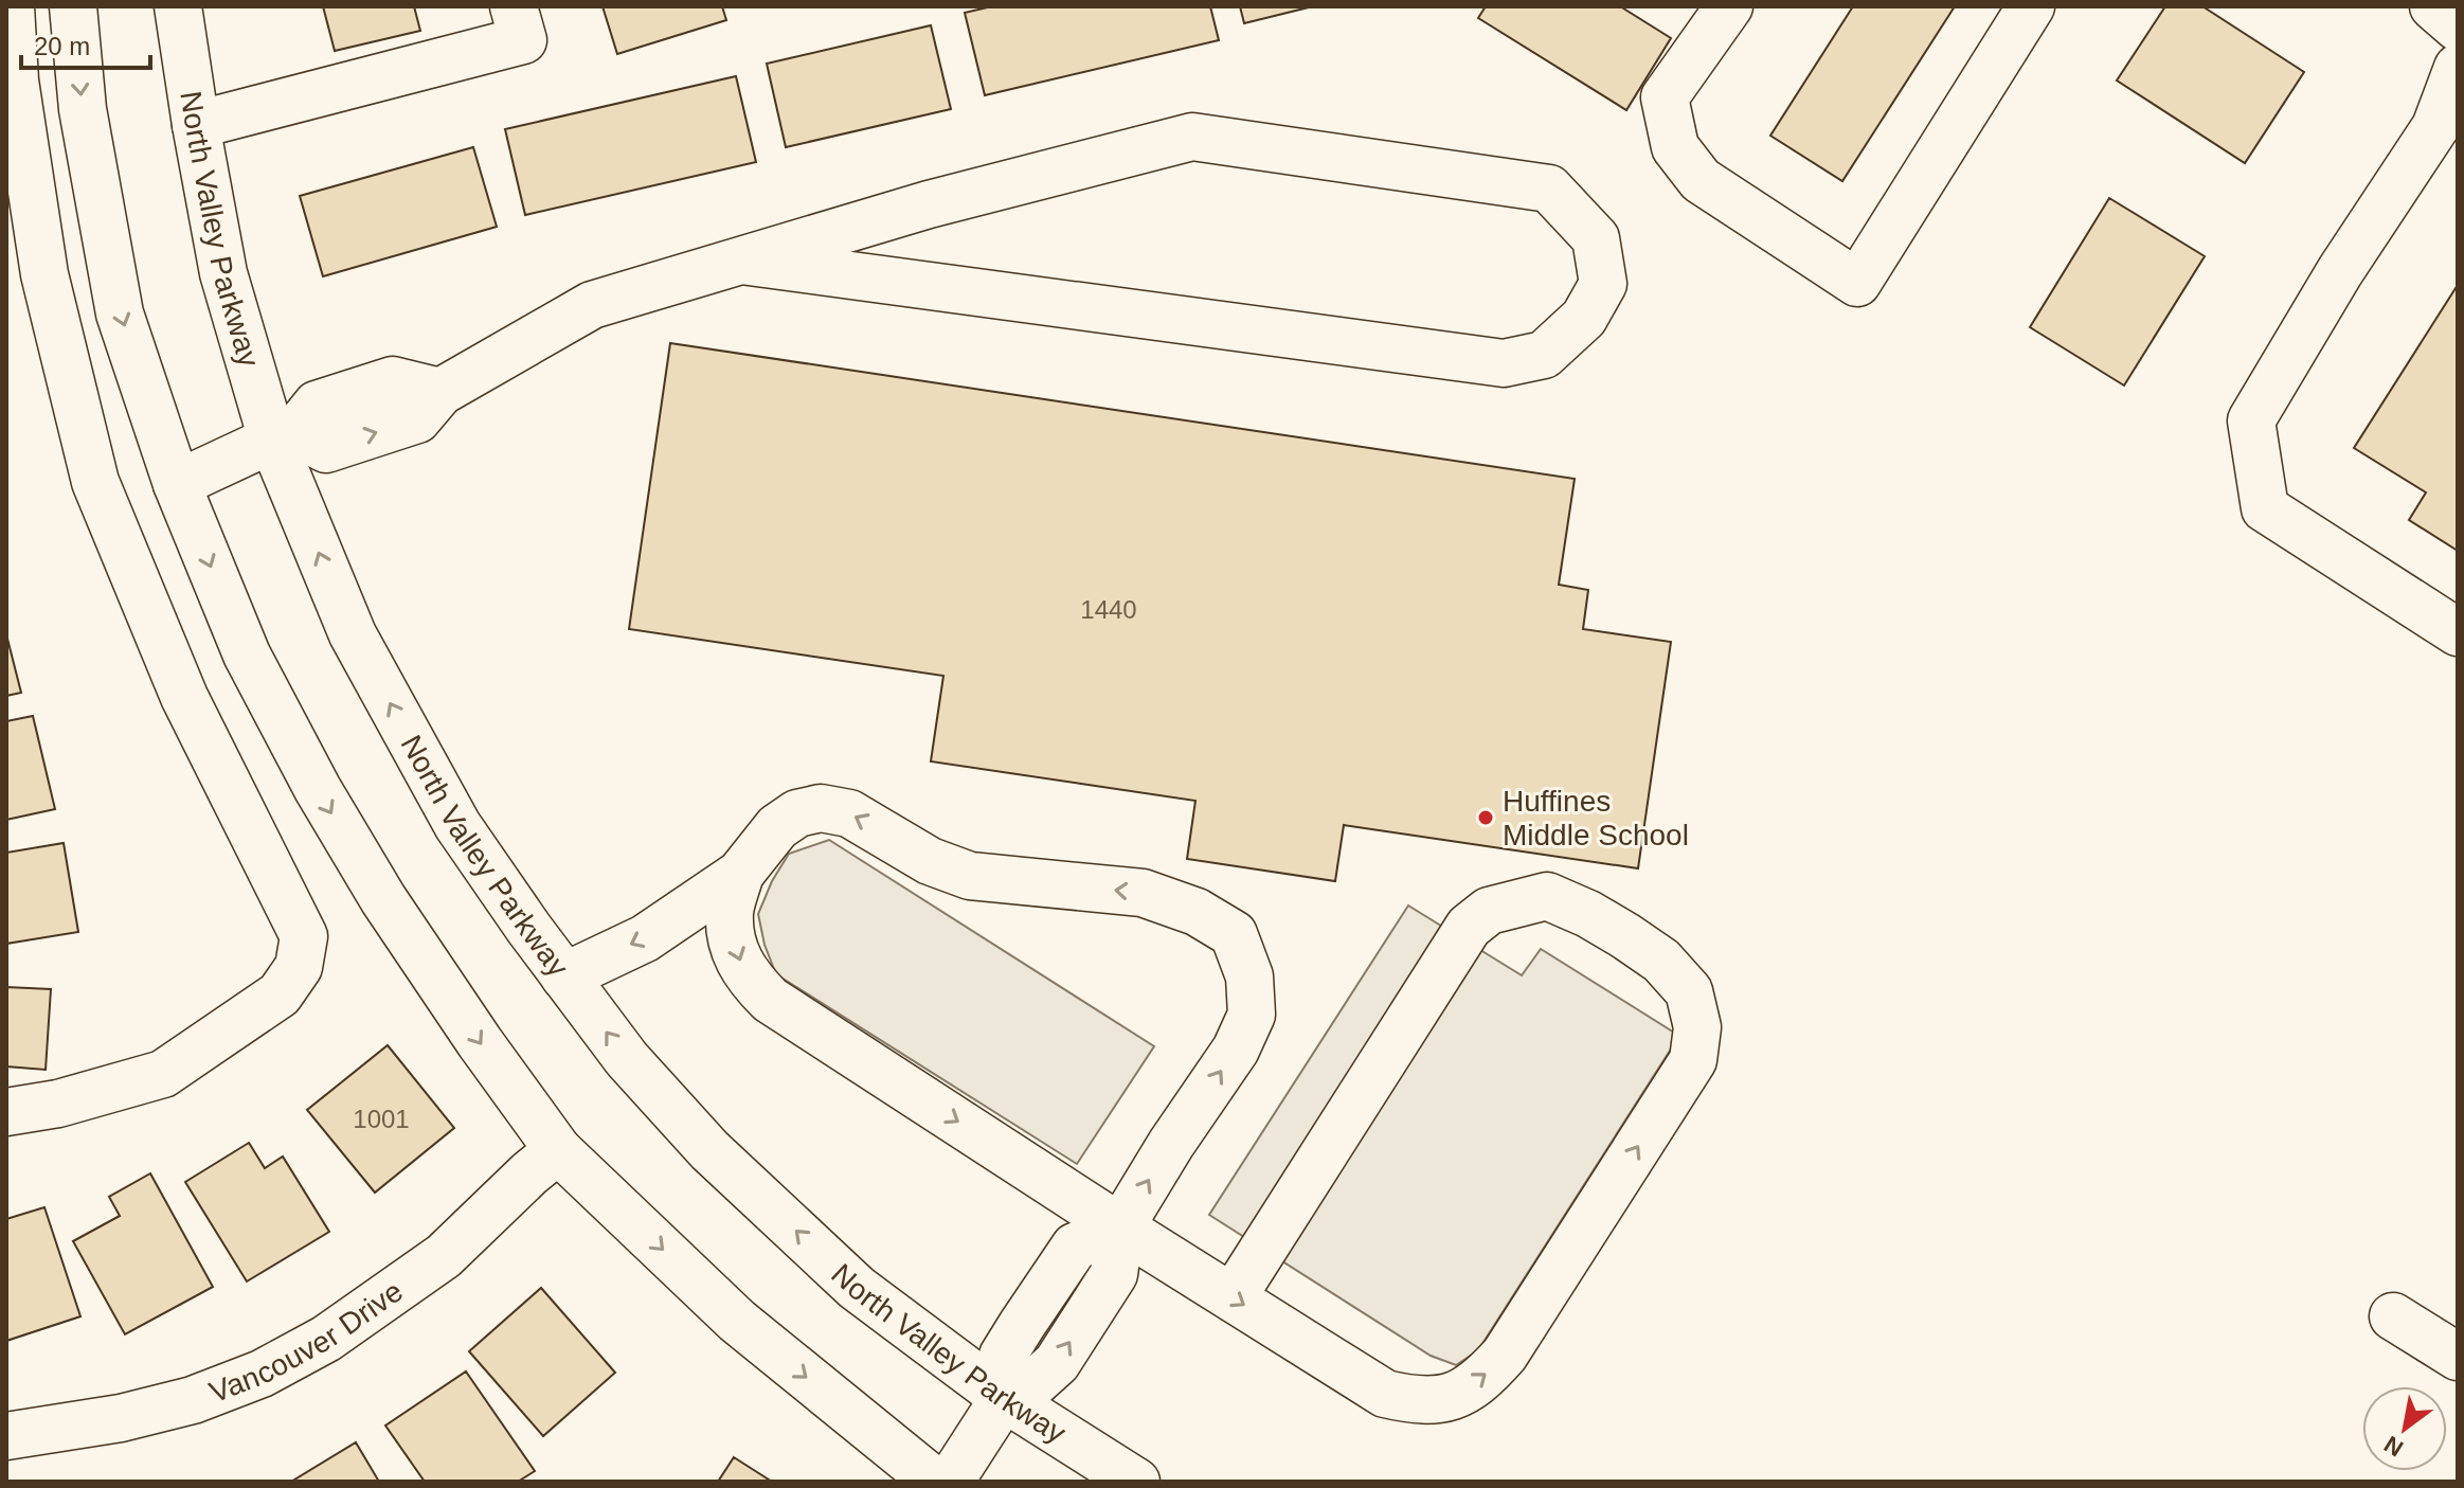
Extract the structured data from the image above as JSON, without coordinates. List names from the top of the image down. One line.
{"streets":{"street":["North Valley Parkway","Vancouver Drive"]},"places":["Huffines Middle School"],"house_numbers":["1440","1001"],"scale_bar":"20 m","north":"bottom left"}
